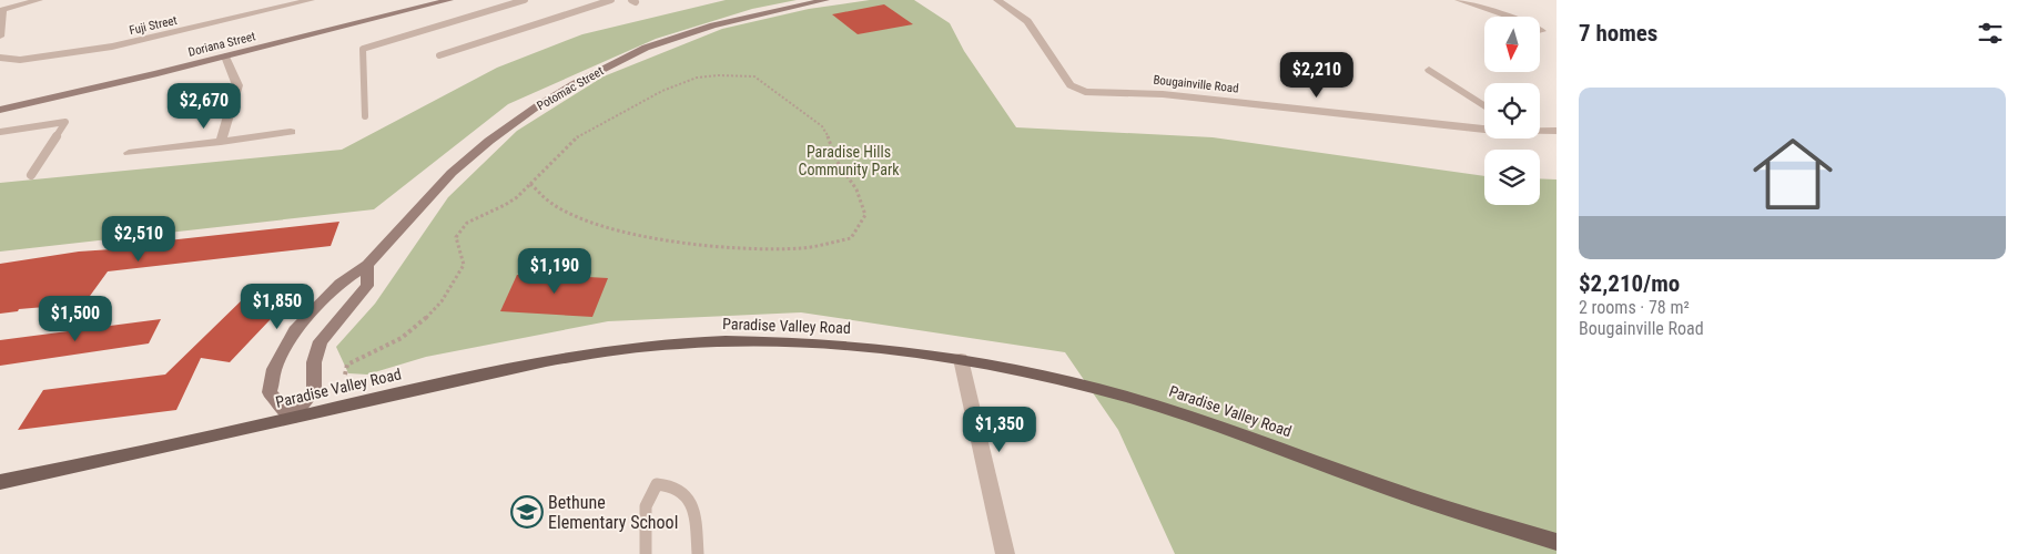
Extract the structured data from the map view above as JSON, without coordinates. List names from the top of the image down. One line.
{"streets":{"main road":["Paradise Valley Road"],"street":["Fuji Street","Doriana Street","Bougainville Road","Potomac Street"]},"crossings":[["Potomac Street","Paradise Valley Road"]],"parks":["Paradise Hills Community Park"],"places":{"school or university":["Bethune Elementary School"]},"north":"bottom","page":{"heading":"7 homes","price":["$2,210","$2,670","$2,510","$1,190","$1,850","$1,500","$1,350"],"list":[{"name":"$2,210/mo","note":"2 rooms · 78 m² · Bougainville Road"}]}}
